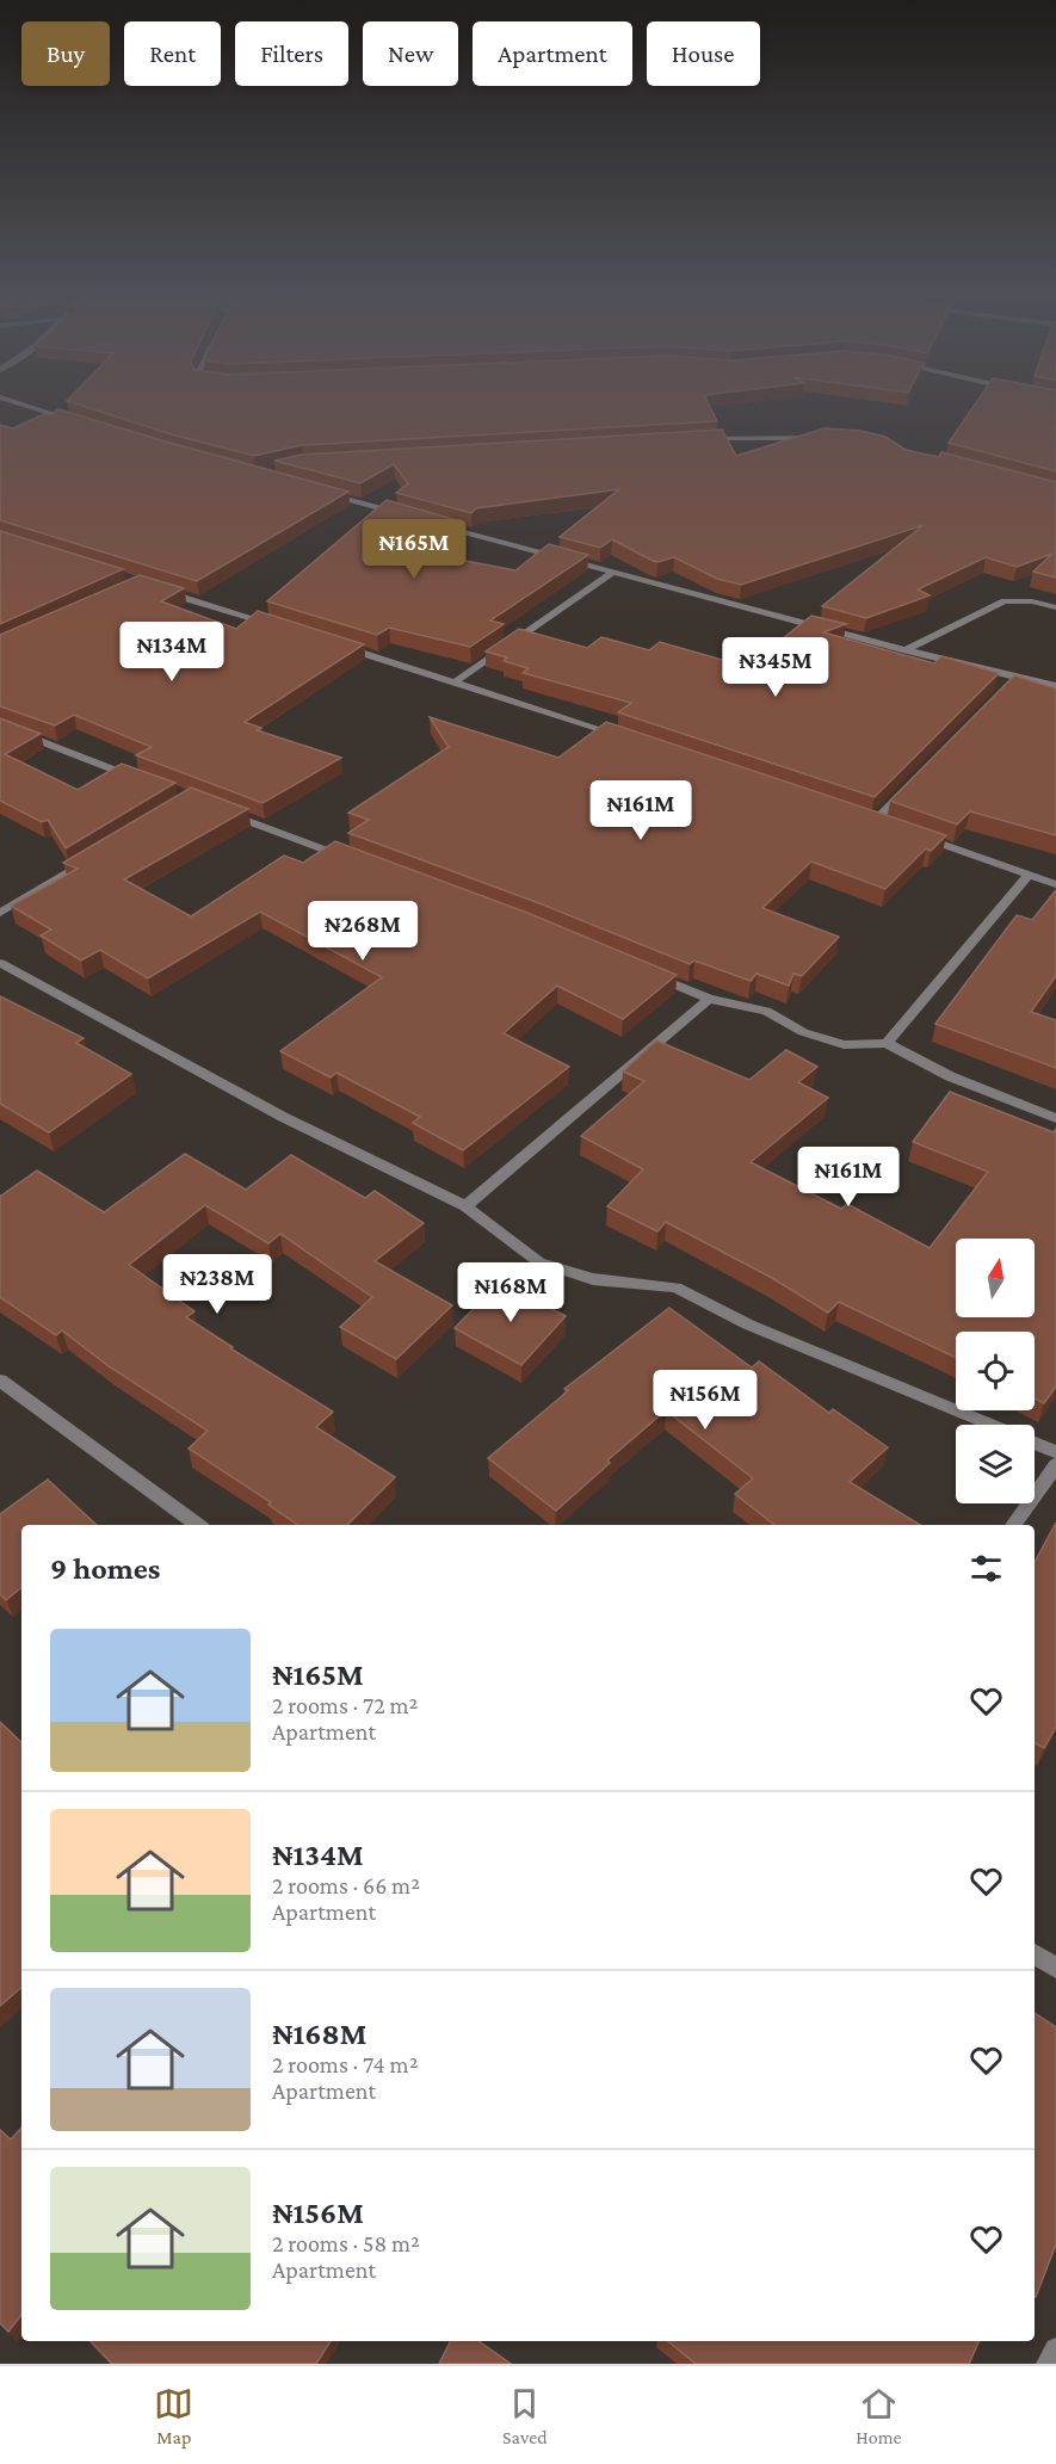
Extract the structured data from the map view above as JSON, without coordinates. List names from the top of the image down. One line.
{"north":"top","page":{"chip":["Buy","Rent","Filters","New","Apartment","House"],"price":["₦165M","₦134M","₦345M","₦161M","₦268M","₦161M","₦238M","₦168M","₦156M"],"heading":"9 homes","list":[{"name":"₦165M","note":"2 rooms · 72 m² · Apartment"},{"name":"₦134M","note":"2 rooms · 66 m² · Apartment"},{"name":"₦168M","note":"2 rooms · 74 m² · Apartment"},{"name":"₦156M","note":"2 rooms · 58 m² · Apartment"}],"tabs":["Map","Saved","Home"]}}
